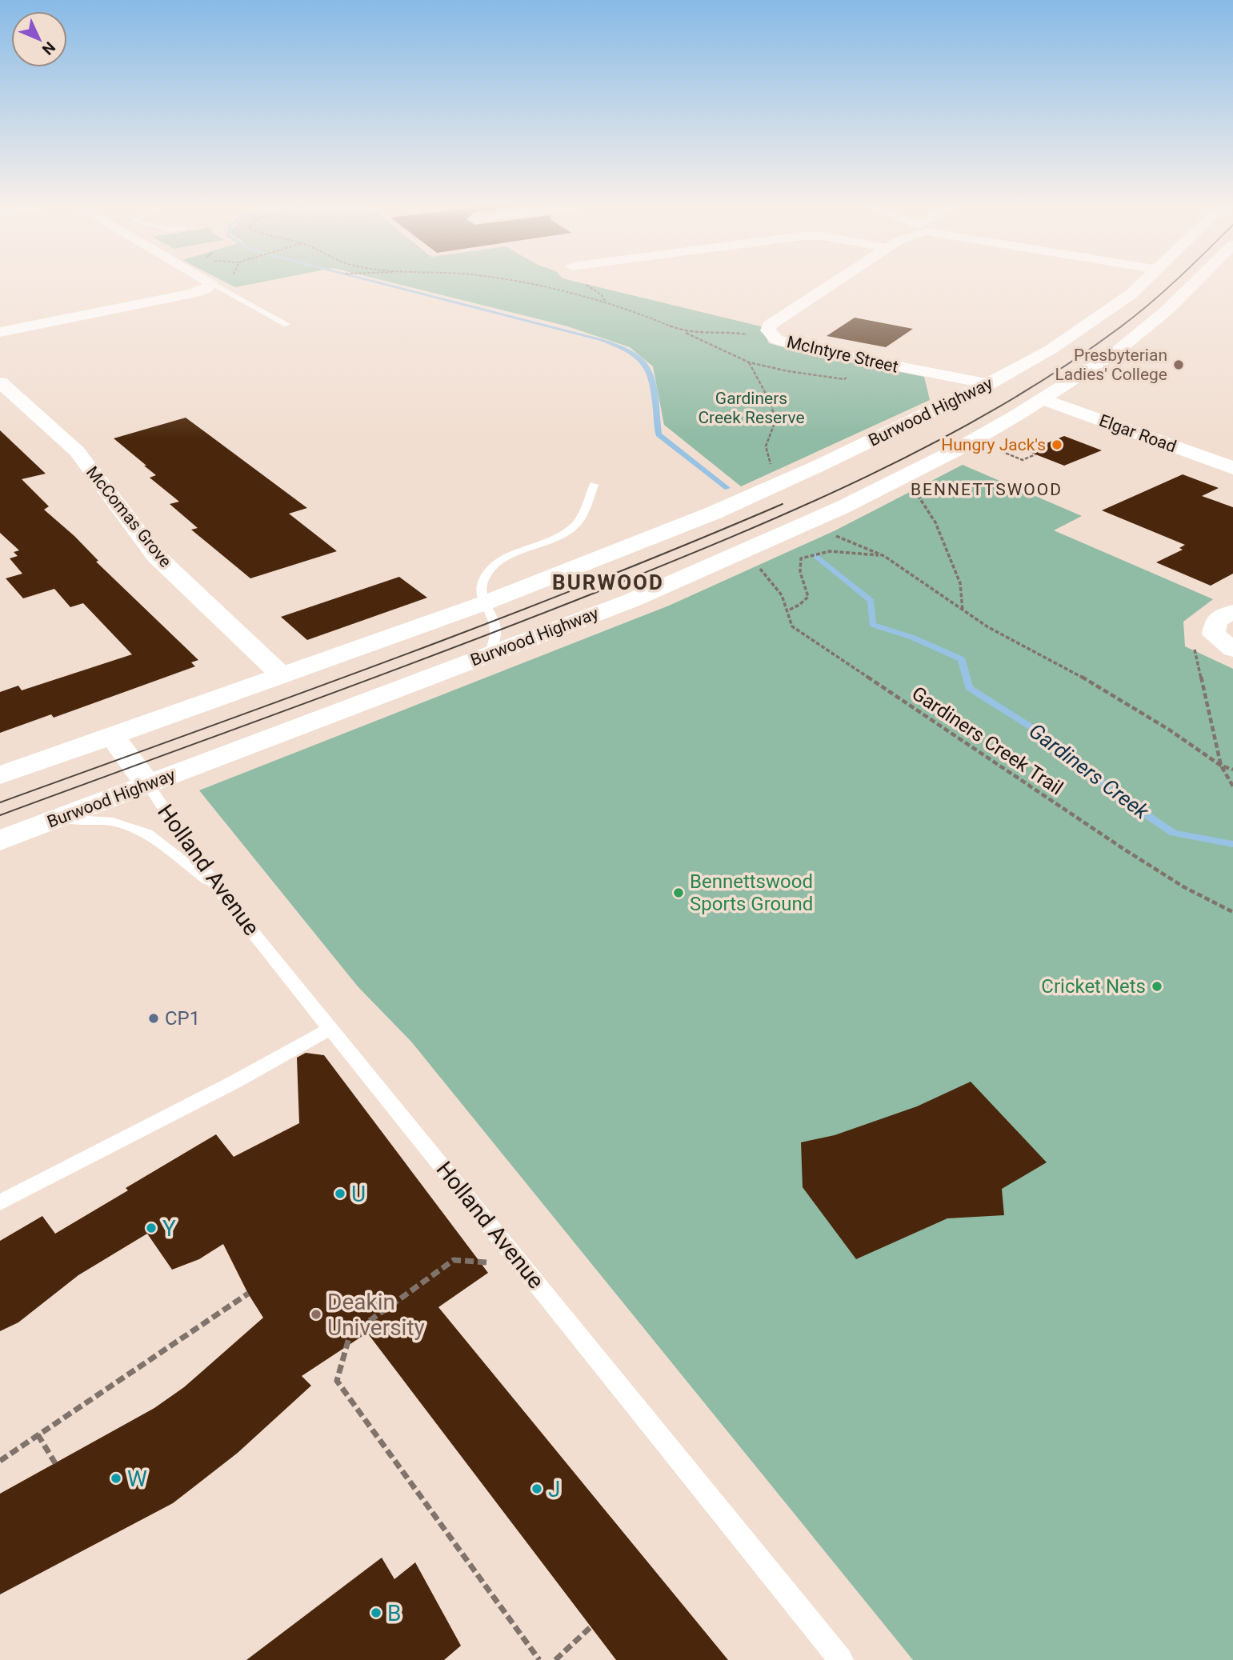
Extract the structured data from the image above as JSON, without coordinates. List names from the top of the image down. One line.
{"streets":{"main road":["Burwood Highway","Elgar Road"],"street":["McIntyre Street","McComas Grove"],"lane":["Holland Avenue"],"path":["Gardiners Creek Trail"]},"crossings":[["McIntyre Street","Burwood Highway"],["Burwood Highway","Elgar Road"],["Burwood Highway","McComas Grove"],["Burwood Highway","Holland Avenue"]],"districts":["BENNETTSWOOD","BURWOOD"],"water":["Gardiners Creek"],"parks":["Gardiners Creek Reserve"],"places":["Presbyterian Ladies' College","Hungry Jack's","Bennettswood Sports Ground","Cricket Nets","CP1","U","Y","Deakin University","W","J","B"],"north":"bottom right"}
